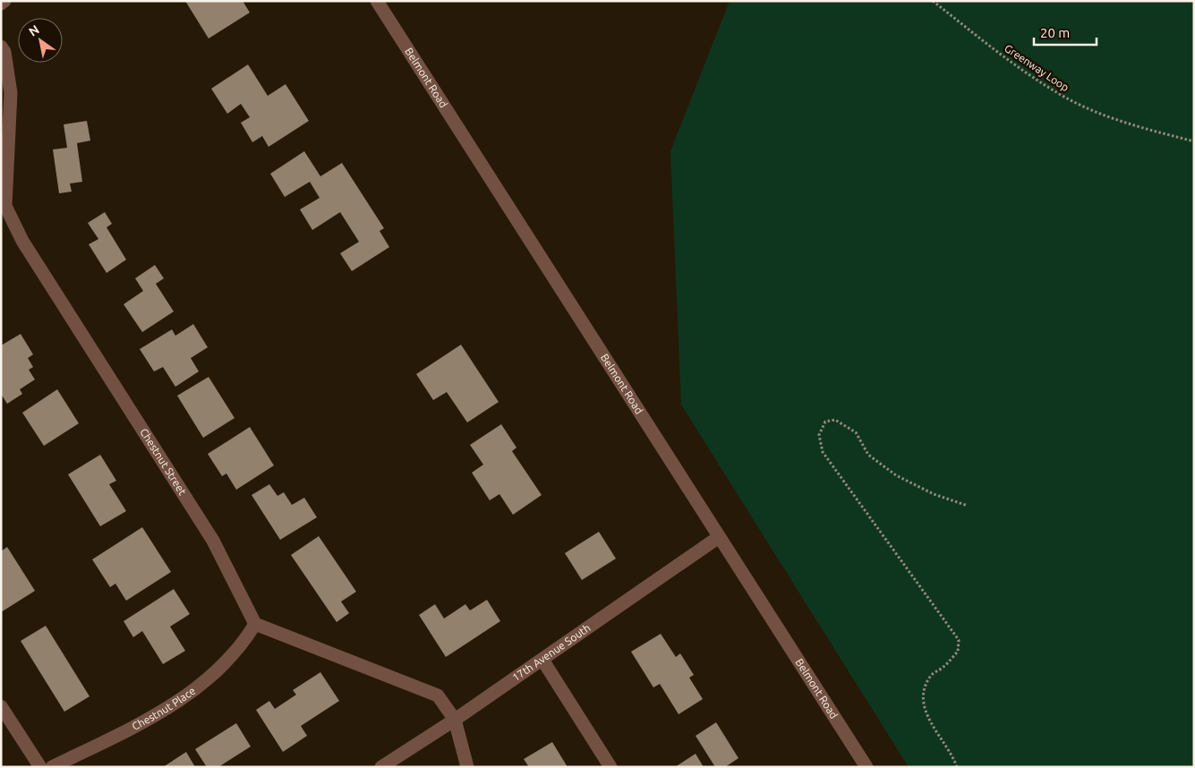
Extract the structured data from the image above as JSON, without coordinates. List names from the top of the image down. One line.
{"streets":{"street":["Belmont Road","Chestnut Street","17th Avenue South","Chestnut Place"],"path":["Greenway Loop"]},"crossings":[["Belmont Road","17th Avenue South"],["Chestnut Street","Chestnut Place"]],"scale_bar":"20 m","north":"top left"}
